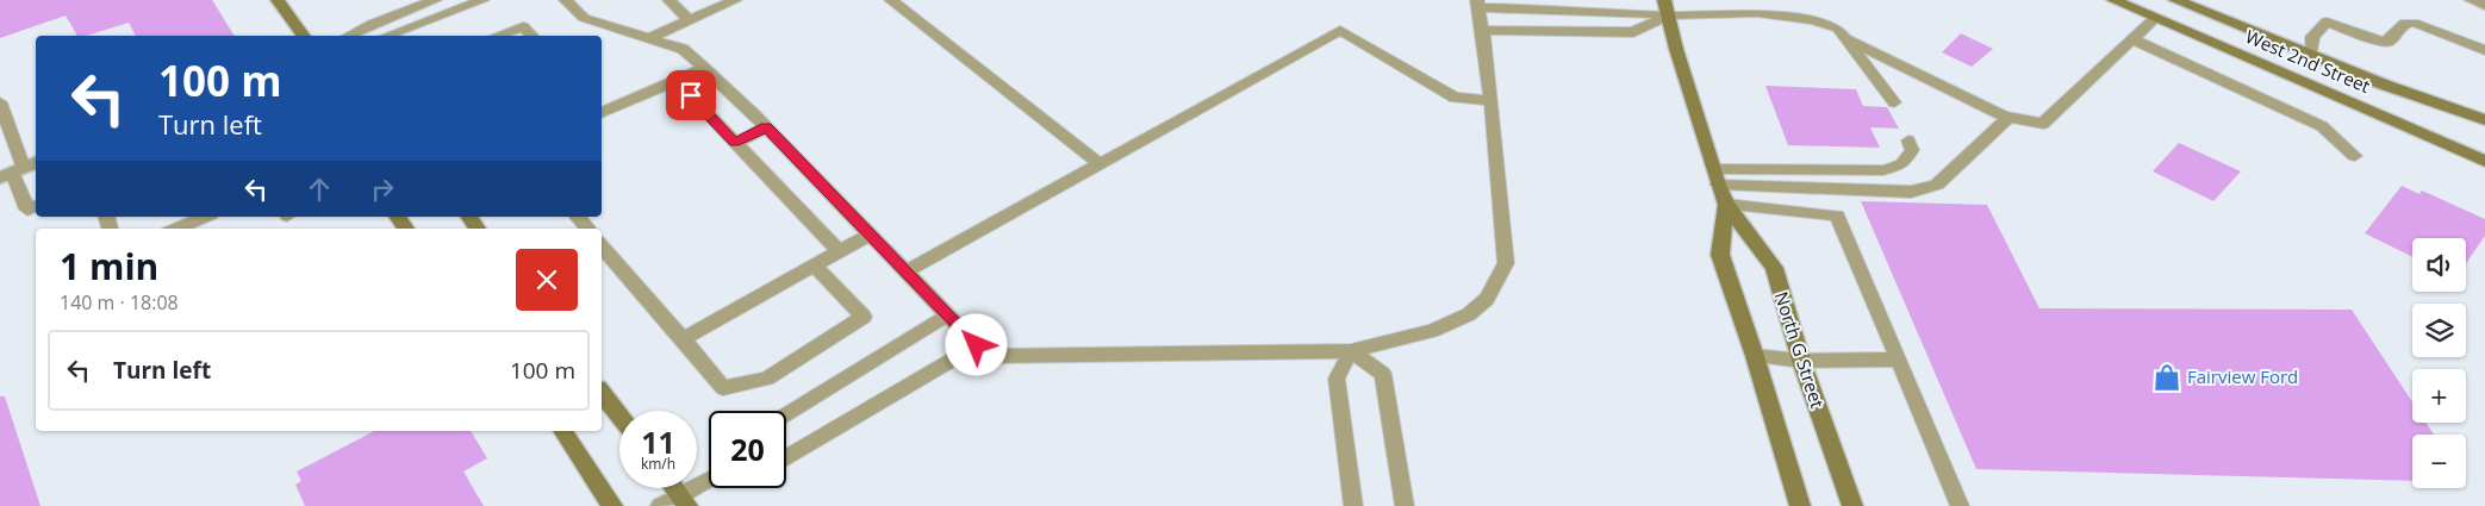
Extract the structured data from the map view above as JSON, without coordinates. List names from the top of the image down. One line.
{"streets":{"main road":["West 2nd Street","North G Street"]},"places":{"shop":["Fairview Ford"]},"page":{"turn":["100 m","Turn left"],"heading":["1 min","140 m · 18:08"],"map_buttons":["+","−"],"list":[{"name":"Turn left","value":"100 m"}],"speed":"11 km/h","limit":"20"}}
